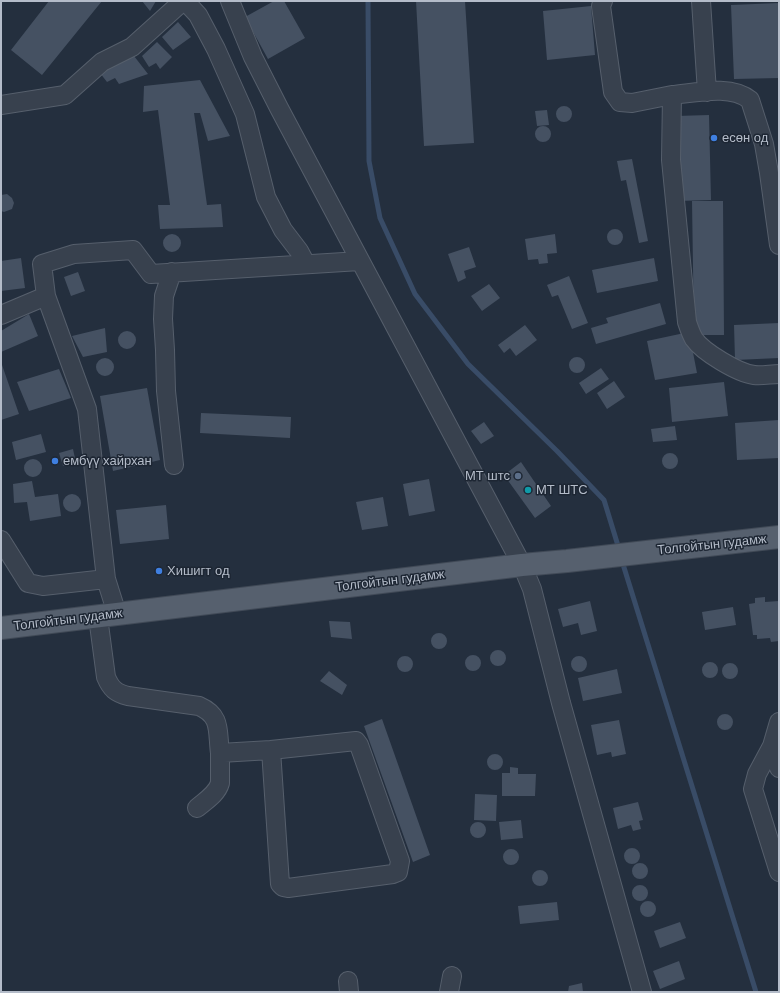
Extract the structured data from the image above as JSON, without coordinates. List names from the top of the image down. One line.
{"streets":{"main road":["Толгойтын гудамж"]},"places":["есөн од","ембүү хайрхан","МТ штс","MТ ШТС","Хишигт од"]}
